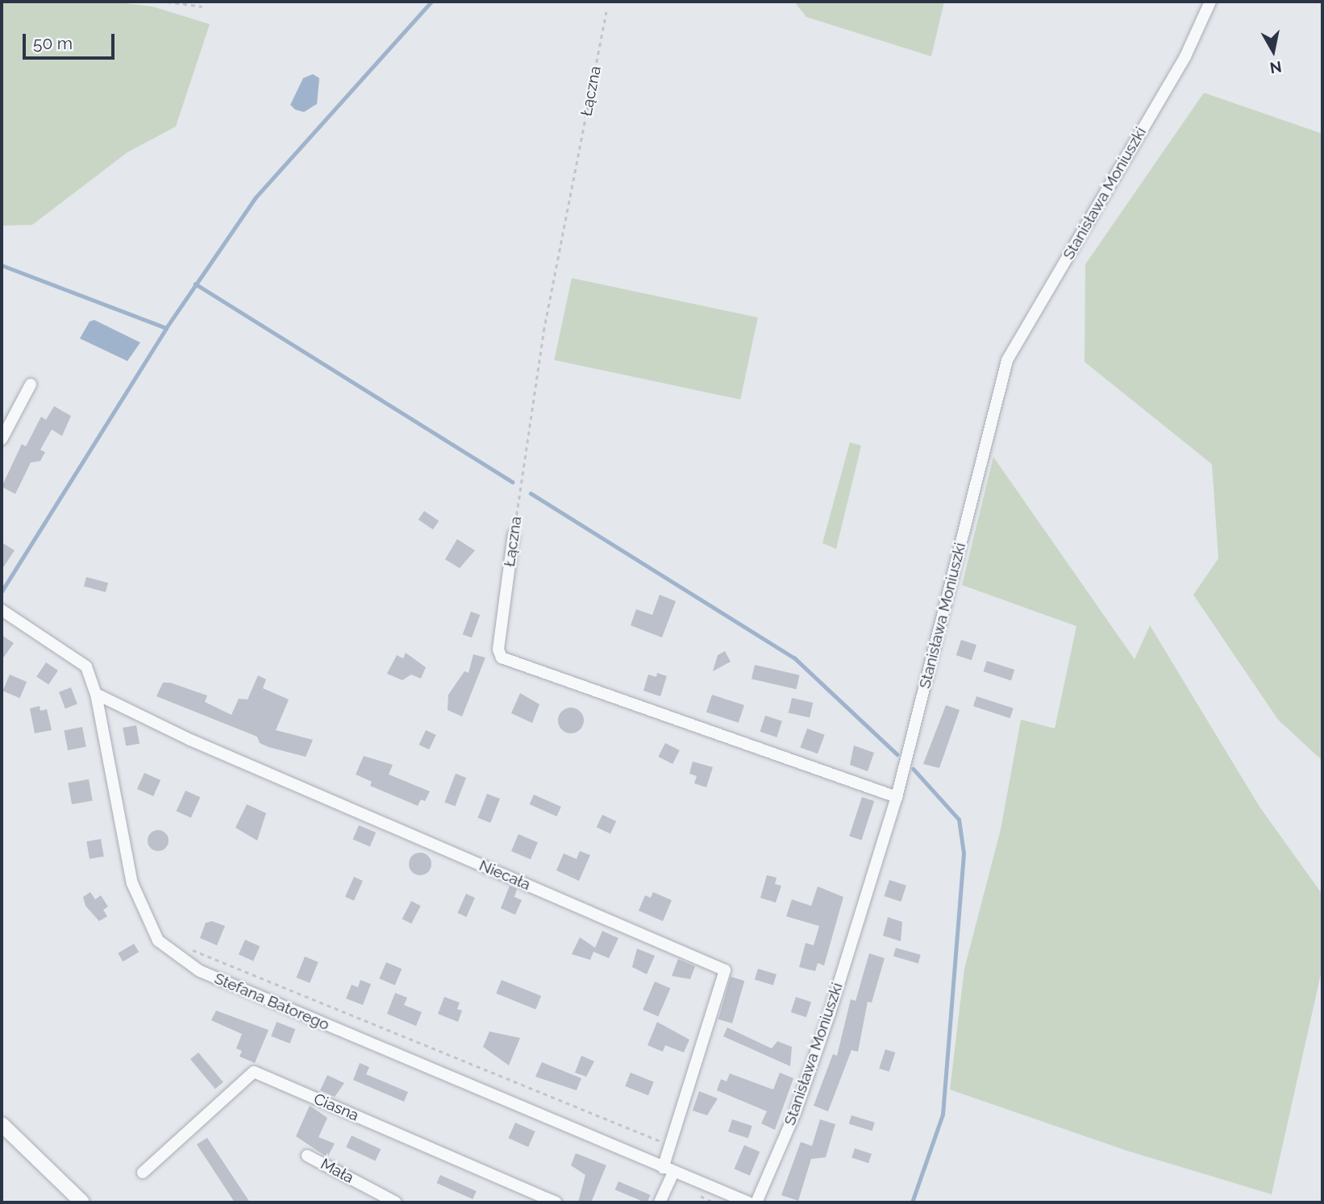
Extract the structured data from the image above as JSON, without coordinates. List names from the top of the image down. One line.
{"streets":{"street":["Łączna","Stanisława Moniuszki","Niecała","Stefana Batorego","Ciasna","Mała"]},"crossings":[["Łączna","Stanisława Moniuszki"],["Niecała","Stefana Batorego"]],"scale_bar":"50 m","north":"bottom"}
